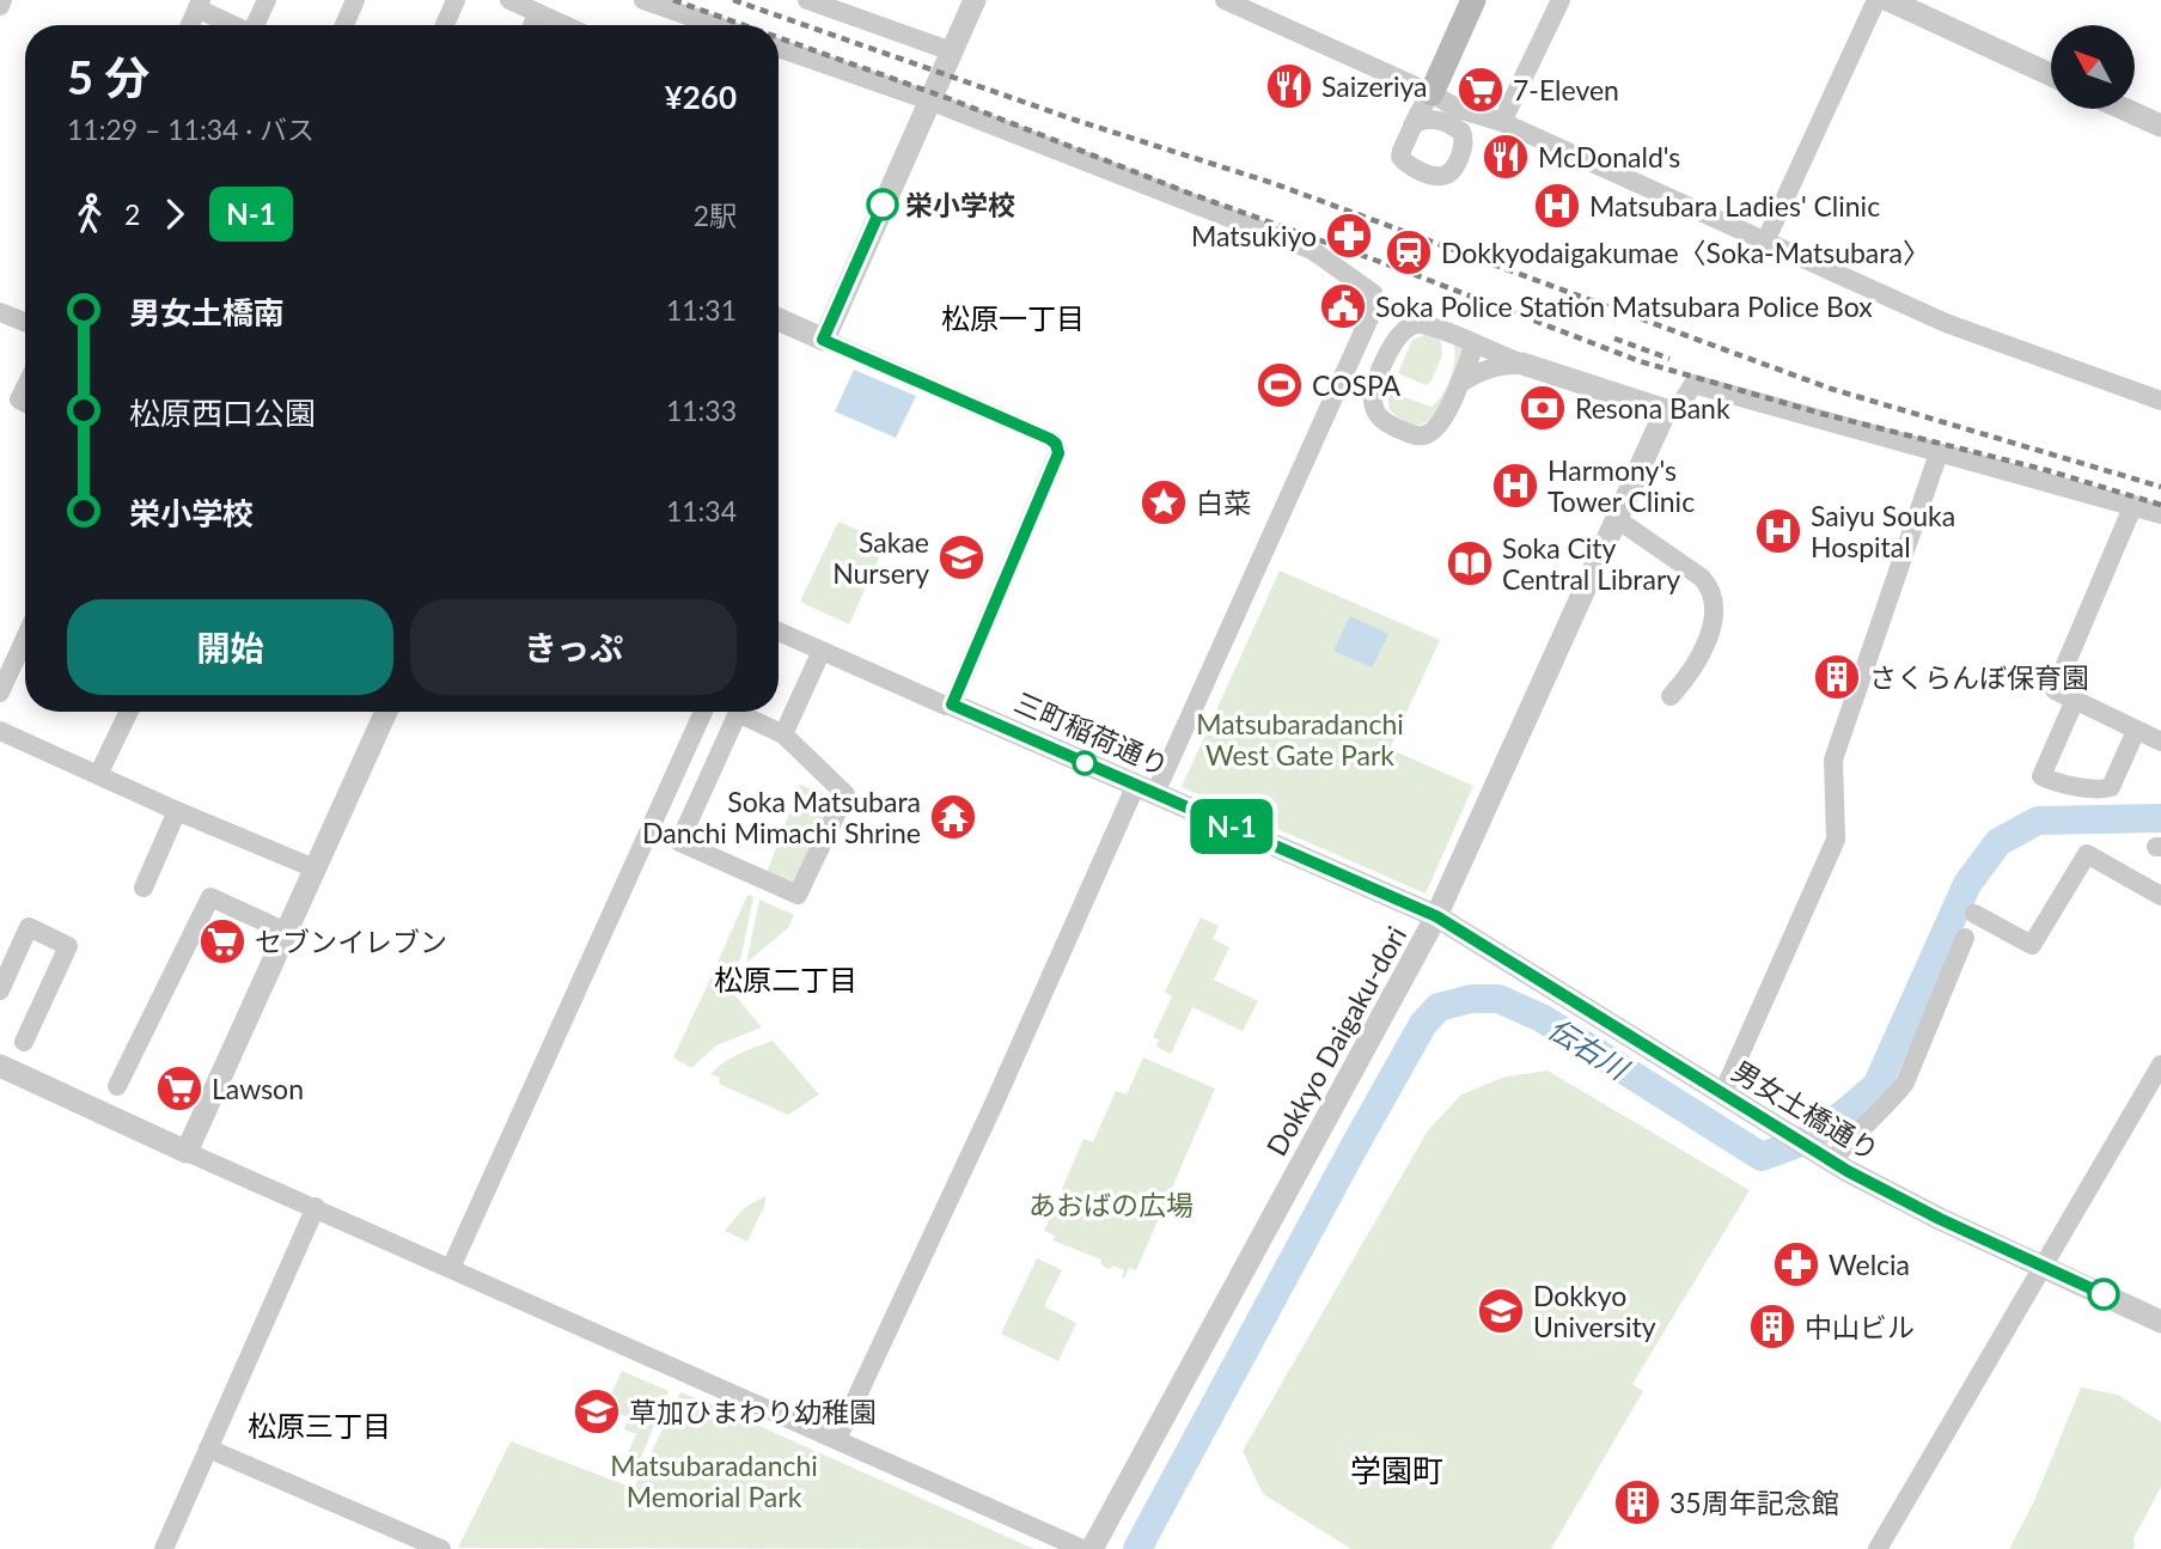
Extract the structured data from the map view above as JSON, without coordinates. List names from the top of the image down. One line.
{"streets":{"street":["三町稲荷通り","Dokkyo Daigaku-dori","男女土橋通り"]},"crossings":[["三町稲荷通り","Dokkyo Daigaku-dori"],["三町稲荷通り","男女土橋通り"],["Dokkyo Daigaku-dori","男女土橋通り"]],"districts":["松原一丁目","松原二丁目","松原三丁目","学園町"],"water":["伝右川"],"parks":["Matsubaradanchi West Gate Park","あおばの広場","Matsubaradanchi Memorial Park"],"places":{"restaurant":["Saizeriya","McDonald's"],"supermarket":["7-Eleven","セブンイレブン","Lawson"],"other":["栄小学校"],"hospital":["Matsubara Ladies' Clinic","Harmony's Tower Clinic","Saiyu Souka Hospital"],"pharmacy":["Matsukiyo","Welcia"],"station":["Dokkyodaigakumae〈Soka-Matsubara〉"],"public building":["Soka Police Station Matsubara Police Box"],"sports":["COSPA"],"bank":["Resona Bank"],"place":["白菜"],"school or university":["Sakae Nursery","Dokkyo University","草加ひまわり幼稚園"],"library":["Soka City Central Library"],"building":["さくらんぼ保育園","中山ビル","35周年記念館"],"temple":["Soka Matsubara Danchi Mimachi Shrine"]},"lines":["bus line N-1"],"north":"top left","page":{"on_map":"N-1","heading":["5 分","11:29 – 11:34 · バス","¥260"],"legs":["2","N-1","2駅"],"list":[{"name":"男女土橋南","value":"11:31"},{"name":"松原西口公園","value":"11:33"},{"name":"栄小学校","value":"11:34"}],"buttons":["開始","きっぷ"]}}
